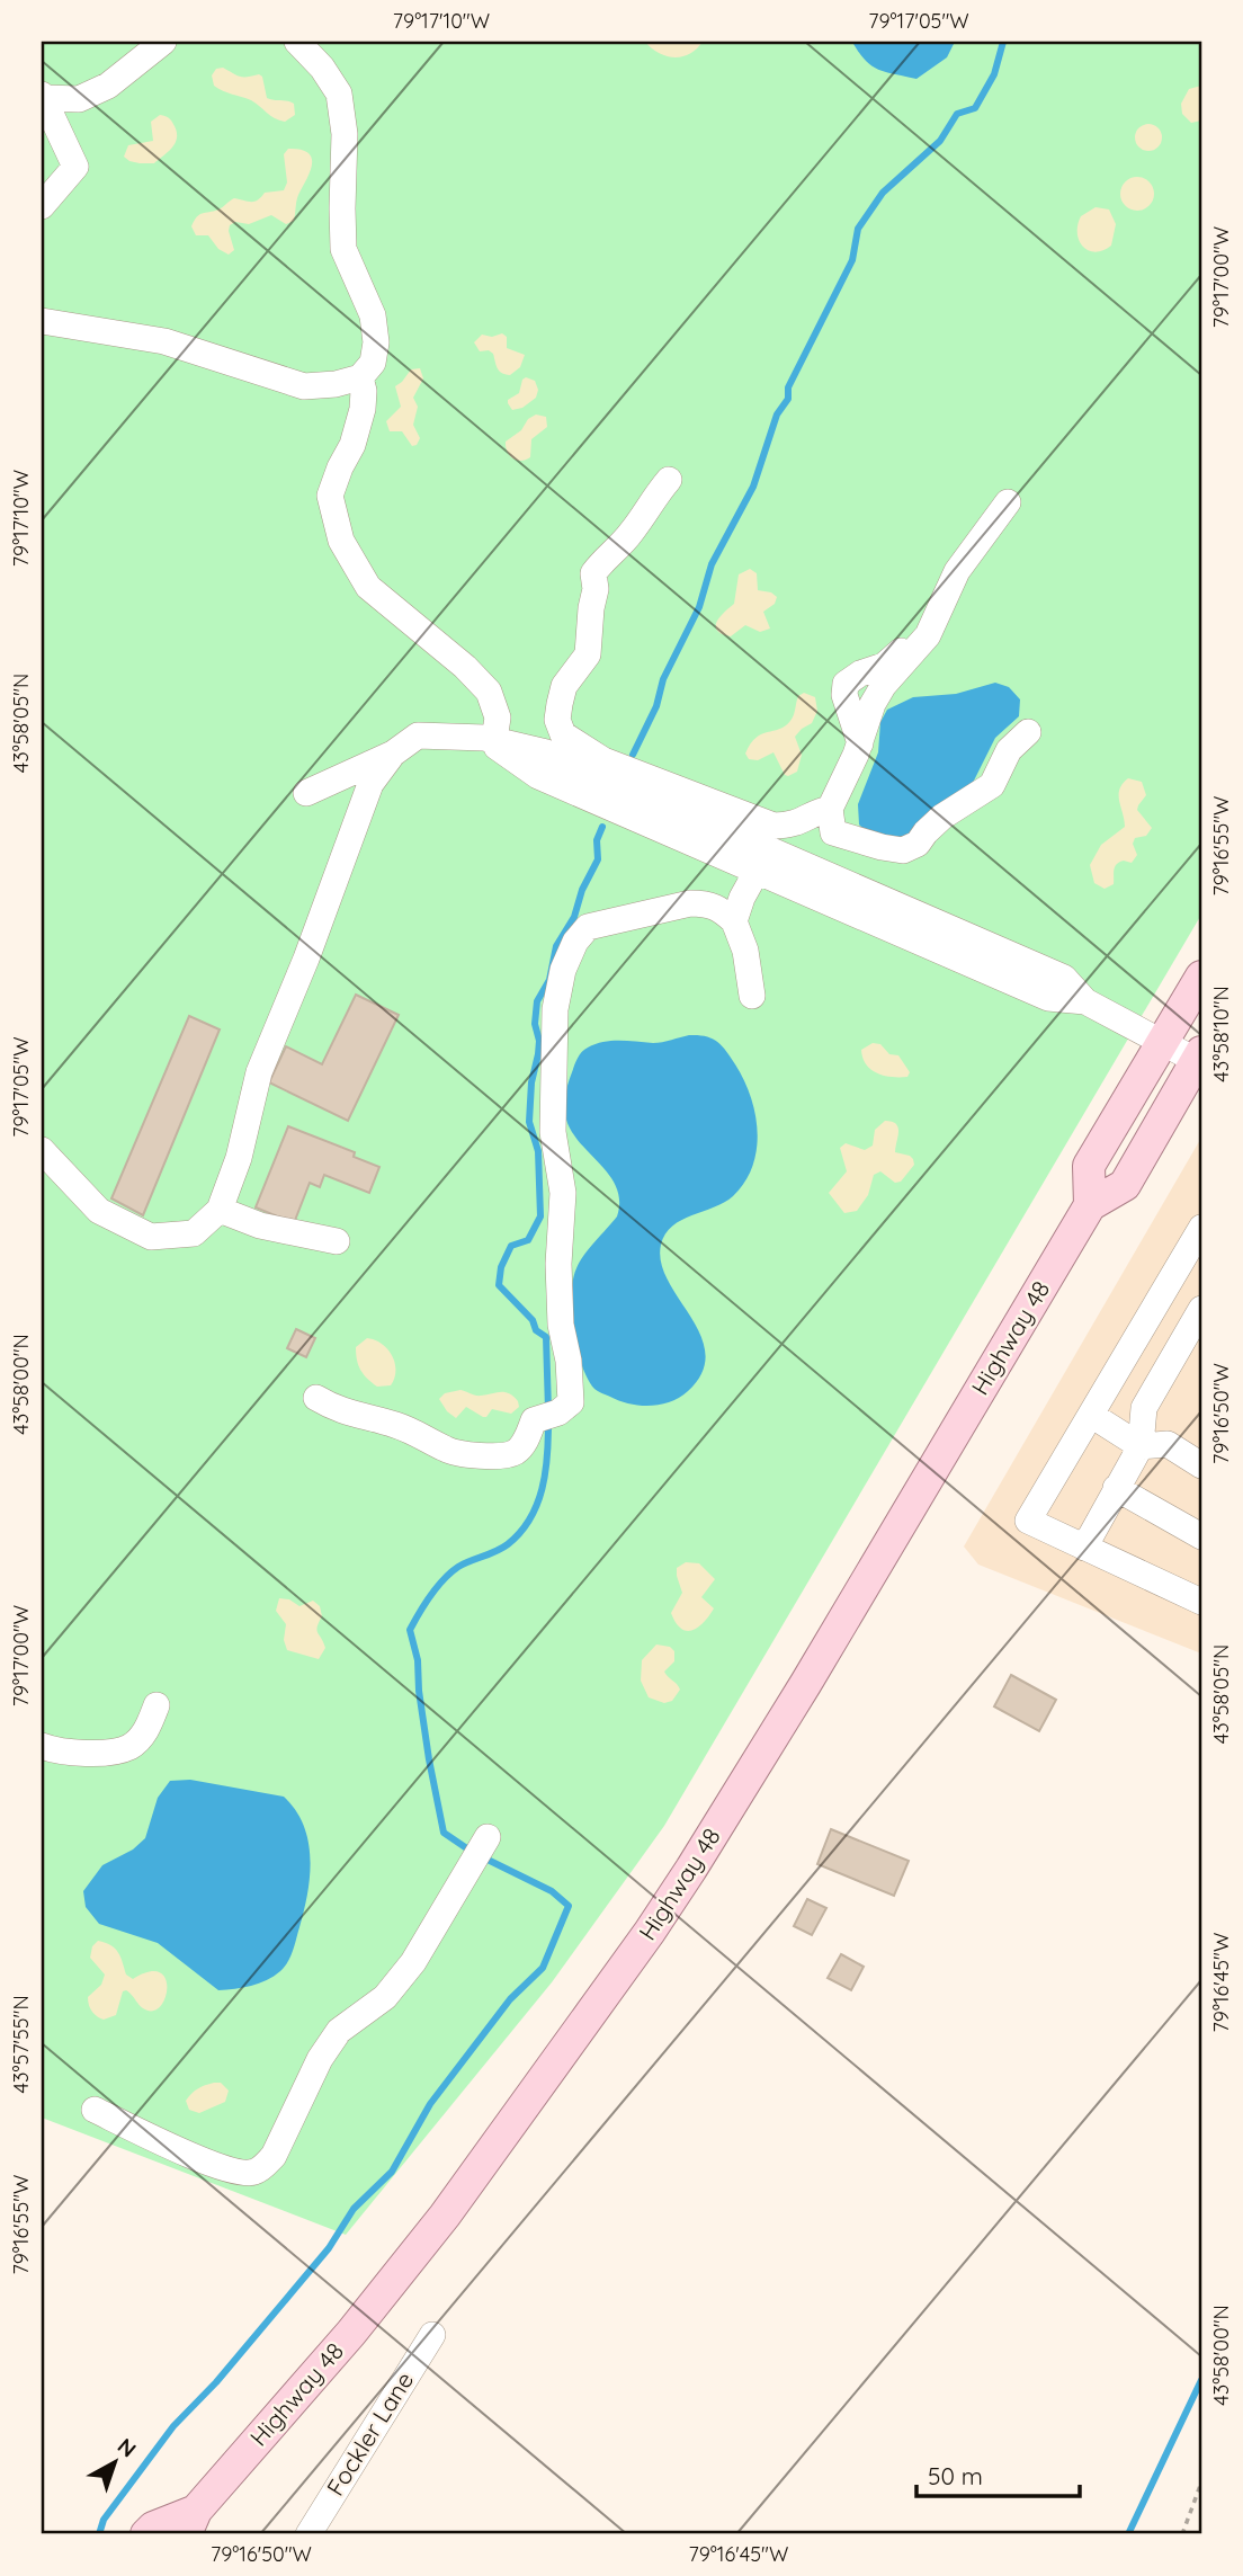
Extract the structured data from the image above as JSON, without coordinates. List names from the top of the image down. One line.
{"streets":{"main road":["Highway 48"],"street":["Fockler Lane"]},"scale_bar":"50 m","north":"top right","coordinates":["79°17'10\"W","79°17'05\"W","79°17'00\"W","43°58'05\"N","79°16'55\"W","43°58'10\"N","43°58'00\"N","79°16'50\"W","79°16'45\"W","43°57'55\"N"]}
